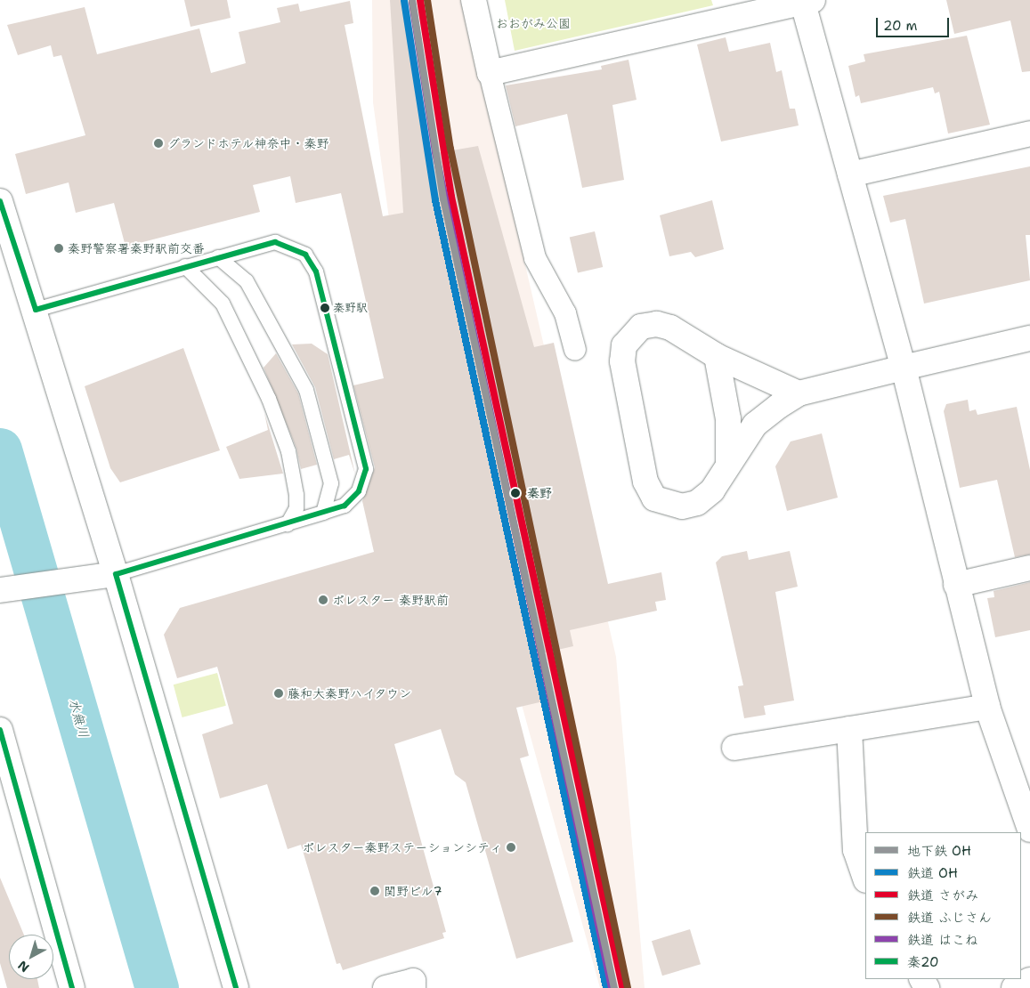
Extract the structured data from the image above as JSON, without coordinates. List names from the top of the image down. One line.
{"water":["水無川"],"parks":["おおがみ公園"],"places":["グランドホテル神奈中・秦野","秦野警察署秦野駅前交番","秦野駅","秦野","ポレスター 秦野駅前","藤和大秦野ハイタウン","ポレスター秦野ステーションシティ","関野ビル7"],"lines":["metro line OH","rail line さがみ","rail line ふじさん","rail line OH","rail line はこね","transit line 秦20"],"legend":["地下鉄 OH","鉄道 OH","鉄道 さがみ","鉄道 ふじさん","鉄道 はこね","秦20"],"scale_bar":"20 m","north":"bottom left"}
